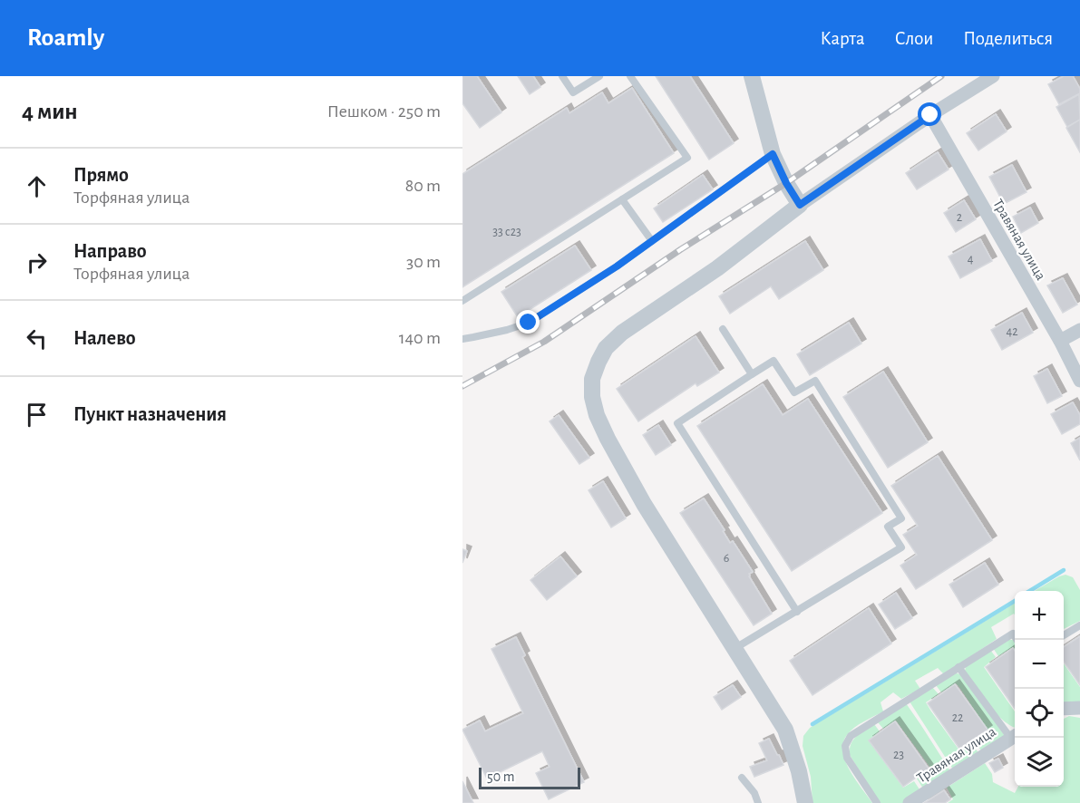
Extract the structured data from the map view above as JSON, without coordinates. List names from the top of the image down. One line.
{"streets":{"street":["Травяная улица"]},"house_numbers":["2","33 с23","4","42","6","22","23"],"scale_bar":"50 m","page":{"header":"Roamly","nav":["Карта","Слои","Поделиться"],"heading":["4 мин","Пешком · 250 m"],"list":[["Прямо","Торфяная улица","80 m"],["Направо","Торфяная улица","30 m"],["Налево","140 m"],"Пункт назначения"],"map_buttons":["+","−"],"scale":"50 m"}}
